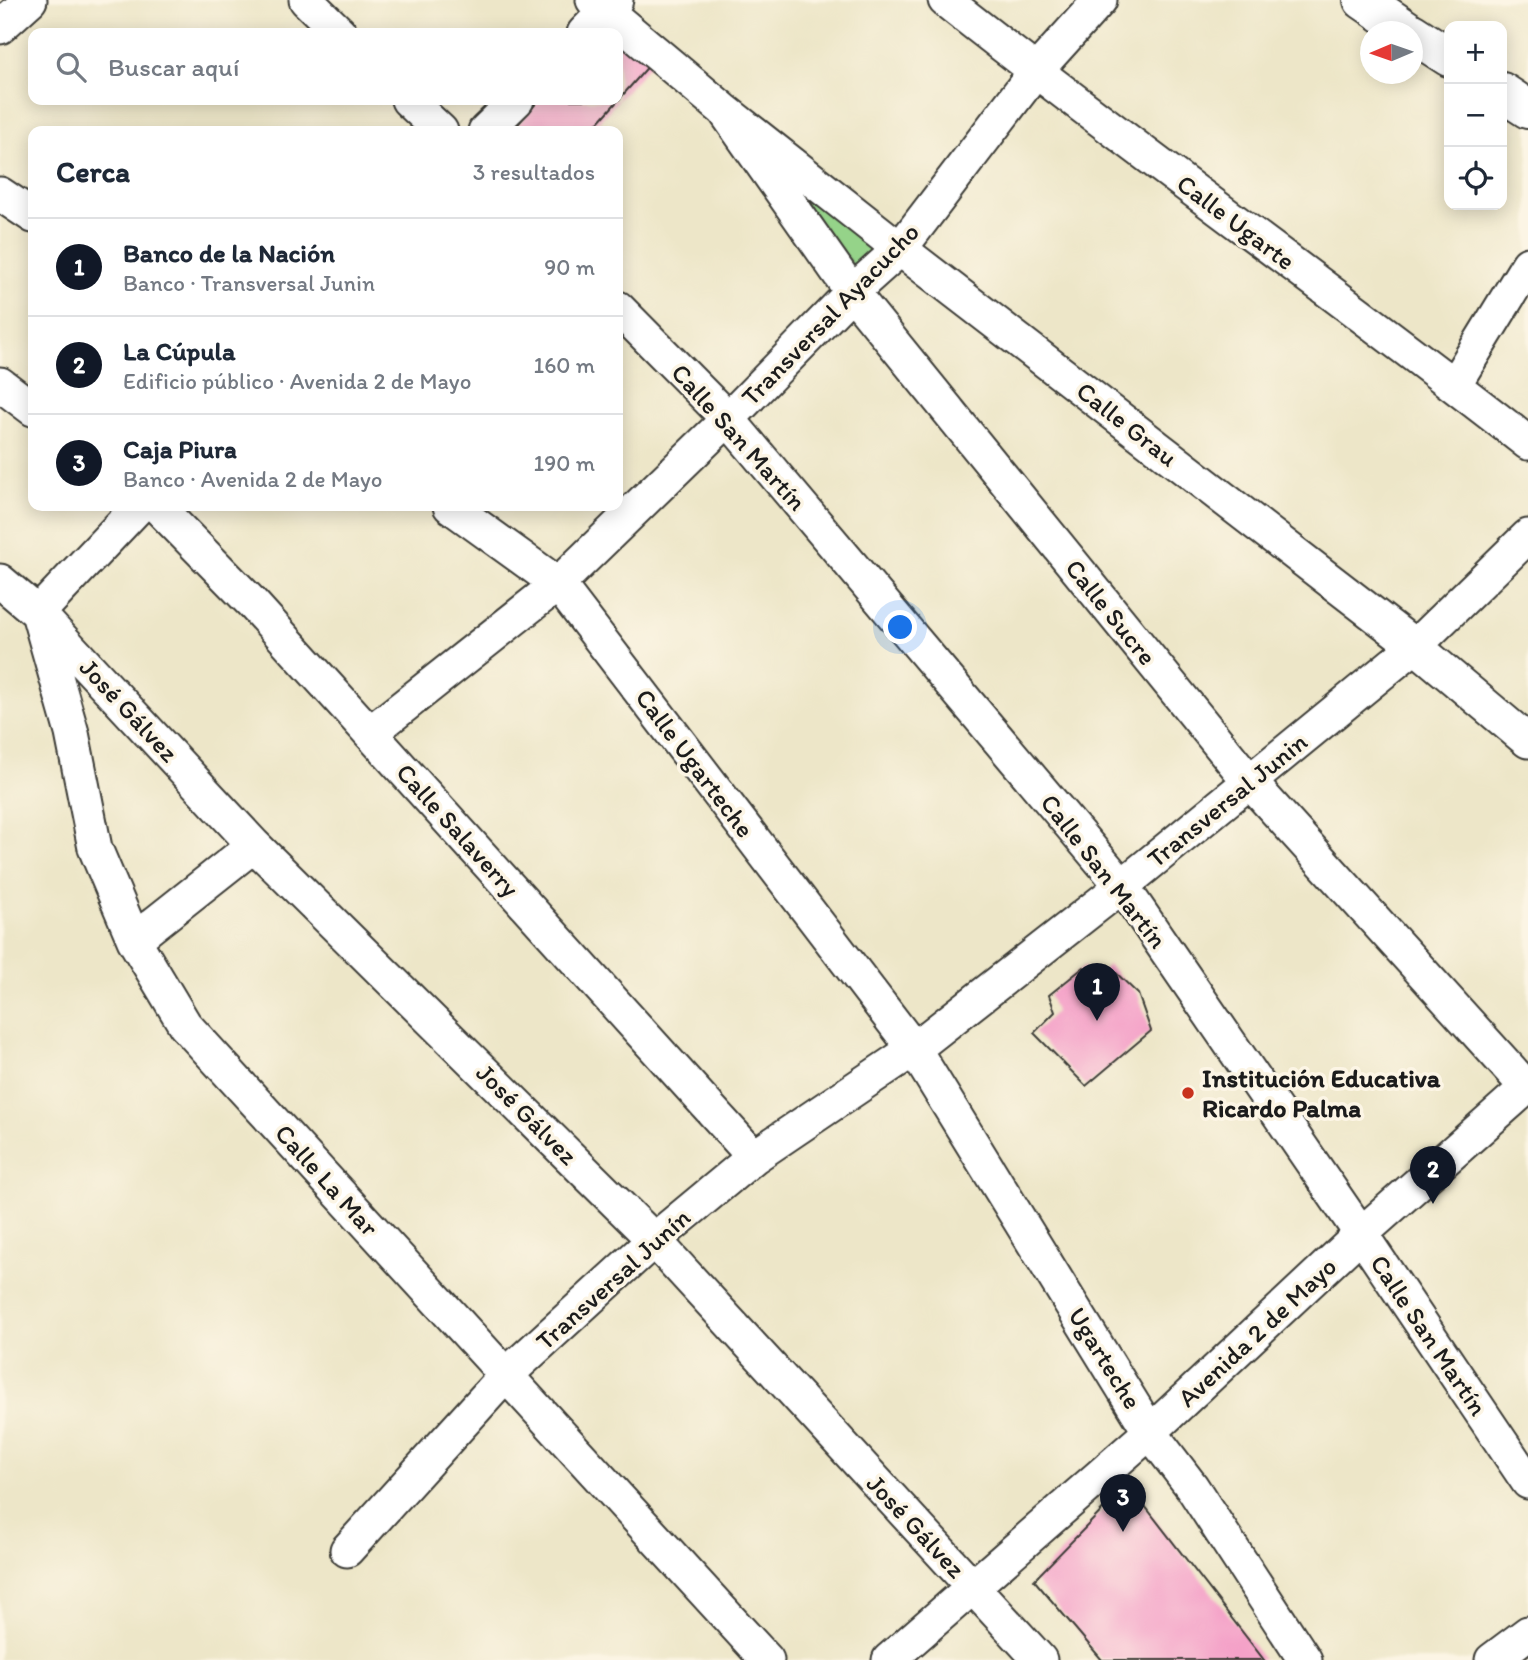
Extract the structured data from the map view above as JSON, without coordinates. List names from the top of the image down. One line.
{"streets":{"street":["Calle Ugarte","Transversal Ayacucho","Calle Grau","Calle San Martín","Calle Sucre","José Gálvez","Calle Ugarteche","Transversal Junin","Calle Salaverry","Calle La Mar","Transversal Junín","Avenida 2 de Mayo","Ugarteche"]},"crossings":[["Calle Ugarte","Transversal Ayacucho"],["Transversal Ayacucho","Calle Grau"],["Transversal Ayacucho","Calle San Martín"],["Transversal Ayacucho","Calle Sucre"],["Transversal Ayacucho","Calle Ugarteche"],["Transversal Ayacucho","Calle Salaverry"],["Calle Grau","Calle Sucre"],["Calle Grau","Transversal Junin"],["Calle San Martín","Transversal Junin"],["Calle San Martín","Avenida 2 de Mayo"],["Calle Sucre","Transversal Junin"],["Calle Sucre","Avenida 2 de Mayo"],["José Gálvez","Calle La Mar"],["José Gálvez","Transversal Junín"],["José Gálvez","Avenida 2 de Mayo"],["Calle Ugarteche","Transversal Junin"],["Calle Ugarteche","Transversal Junín"],["Calle Ugarteche","Ugarteche"],["Transversal Junin","Transversal Junín"],["Transversal Junin","Ugarteche"],["Calle Salaverry","Transversal Junín"],["Calle La Mar","Transversal Junín"],["Transversal Junín","Ugarteche"],["Avenida 2 de Mayo","Ugarteche"]],"places":["Institución Educativa Ricardo Palma"],"north":"left","page":{"map_buttons":["+","−"],"search":"Buscar aquí","heading":["Cerca","3 resultados"],"list":[{"mark":"1","name":"Banco de la Nación","note":"Banco · Transversal Junin","value":"90 m"},{"mark":"2","name":"La Cúpula","note":"Edificio público · Avenida 2 de Mayo","value":"160 m"},{"mark":"3","name":"Caja Piura","note":"Banco · Avenida 2 de Mayo","value":"190 m"}],"pins":["1","2","3"]}}
